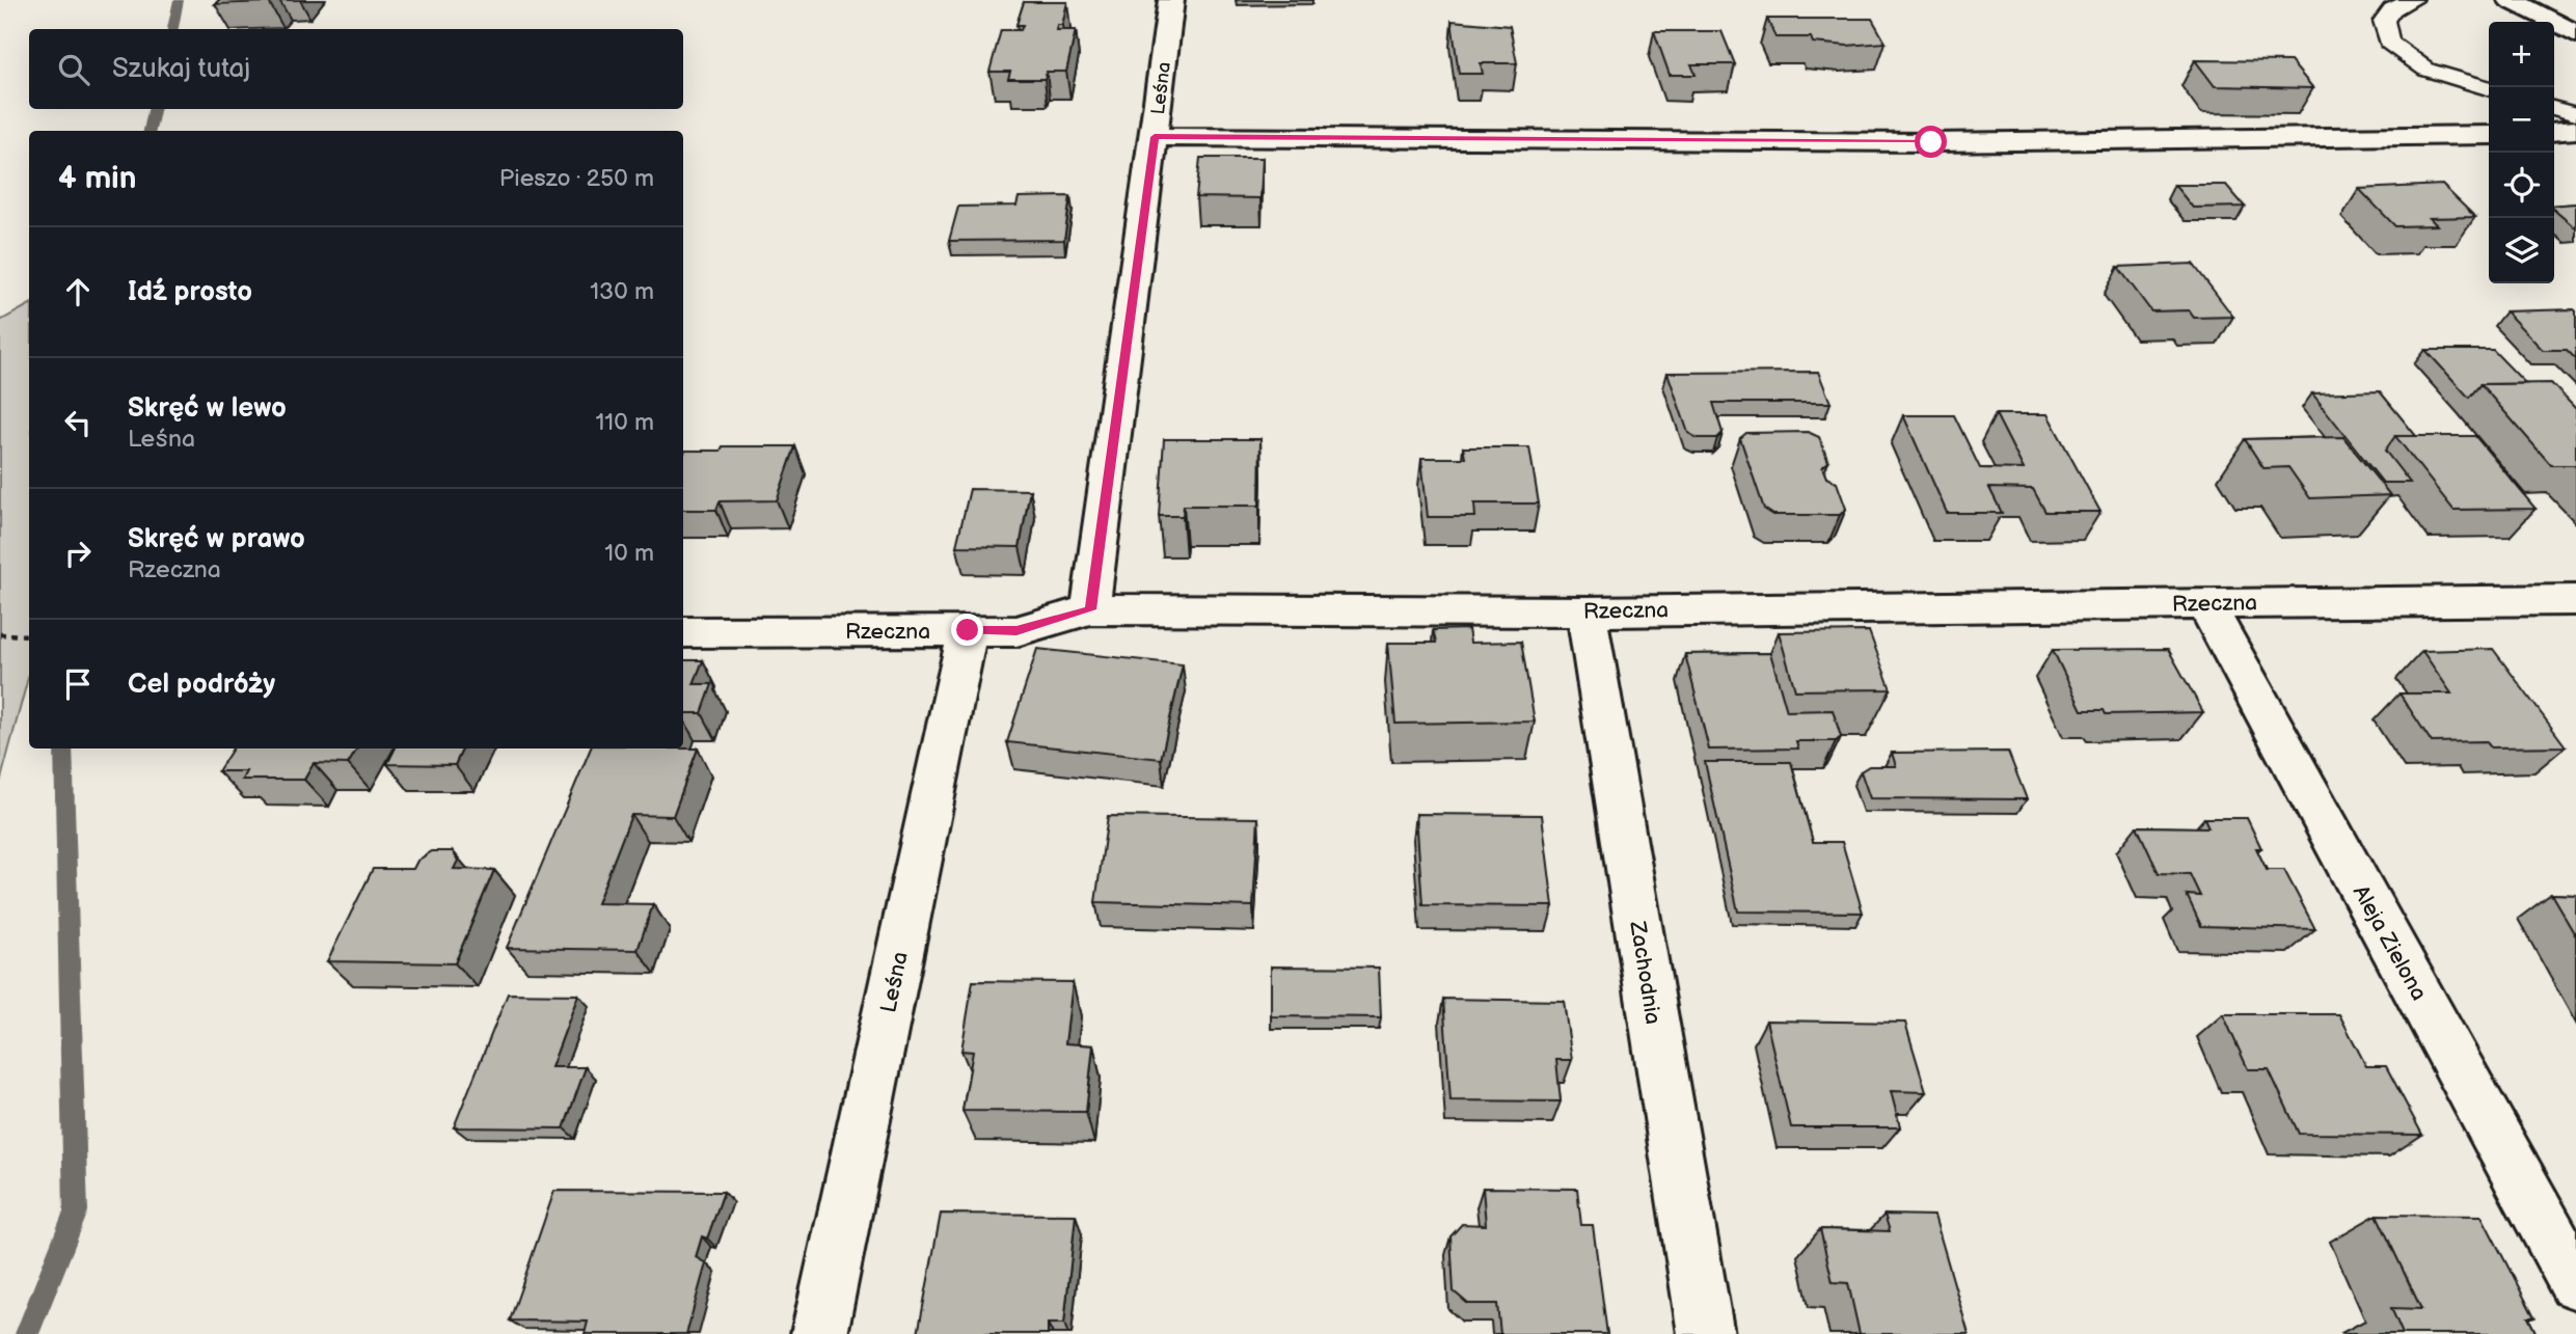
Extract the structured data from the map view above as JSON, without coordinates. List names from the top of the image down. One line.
{"streets":{"street":["Leśna","Rzeczna","Aleja Zielona","Zachodnia"]},"crossings":[["Leśna","Rzeczna"],["Rzeczna","Aleja Zielona"],["Rzeczna","Zachodnia"]],"page":{"map_buttons":["+","−"],"search":"Szukaj tutaj","heading":["4 min","Pieszo · 250 m"],"list":[["Idź prosto","130 m"],["Skręć w lewo","Leśna","110 m"],["Skręć w prawo","Rzeczna","10 m"],"Cel podróży"]}}
